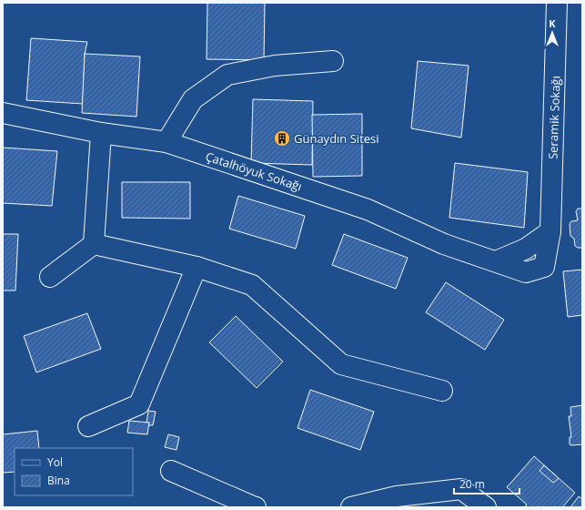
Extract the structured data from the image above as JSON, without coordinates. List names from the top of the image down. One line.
{"streets":{"street":["Seramik Sokağı","Çatalhöyuk Sokağı"]},"crossings":[["Seramik Sokağı","Çatalhöyuk Sokağı"]],"places":{"building":["Günaydın Sitesi"]},"legend":["Yol","Bina"],"scale_bar":"20 m","north":"top"}
